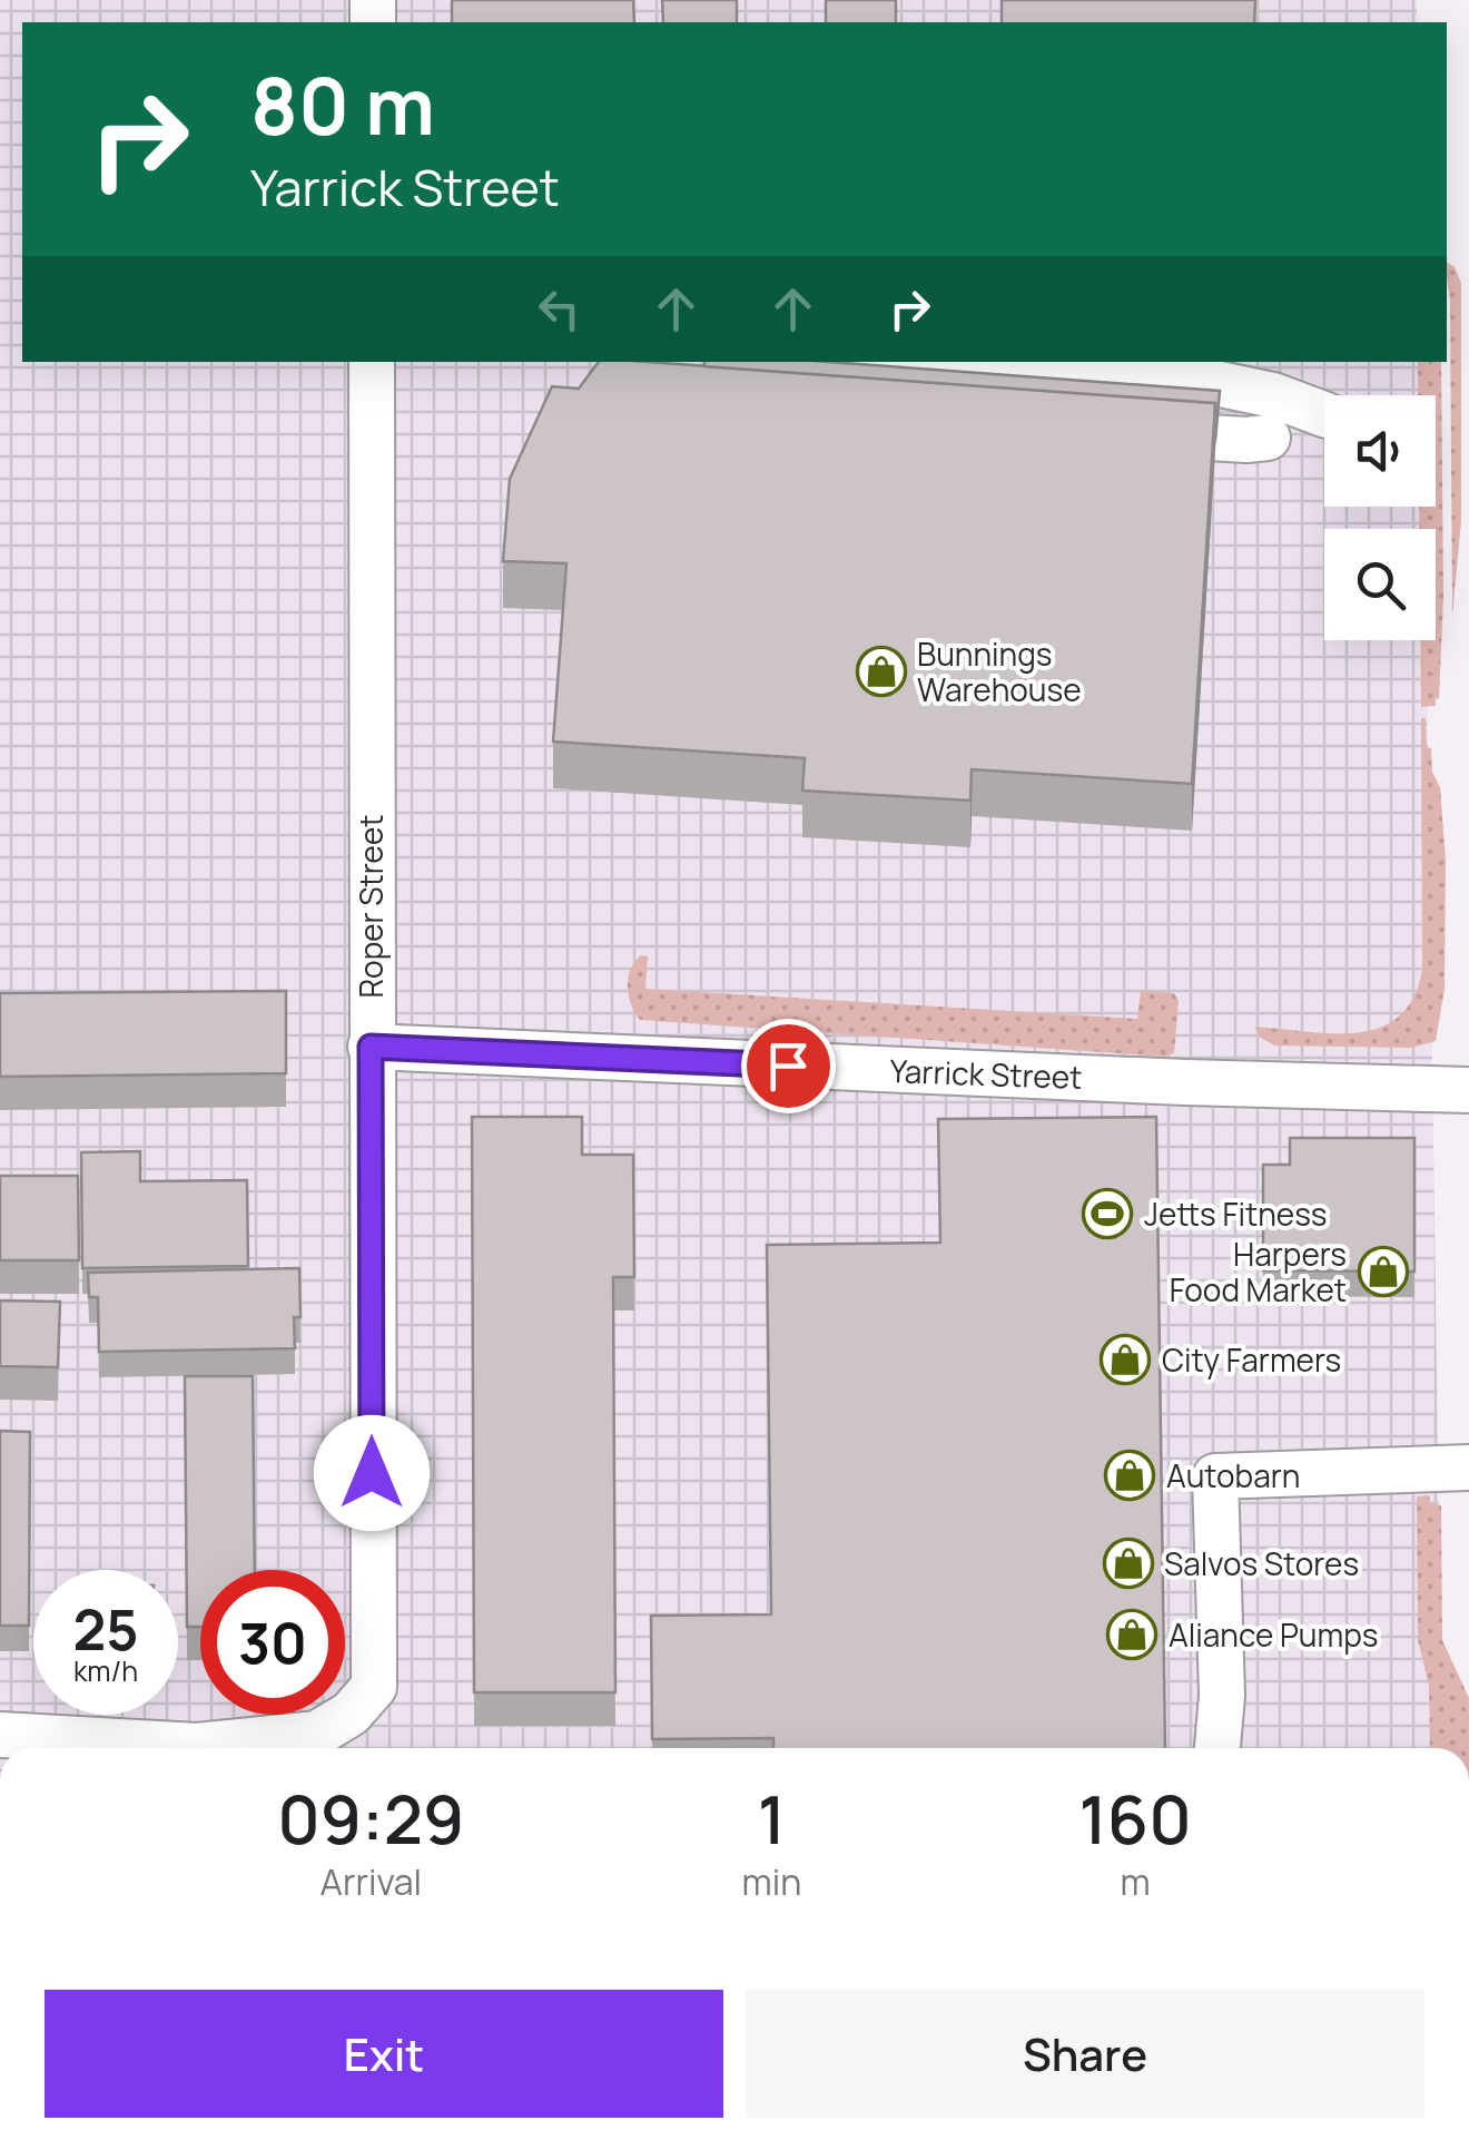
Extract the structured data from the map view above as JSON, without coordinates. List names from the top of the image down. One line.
{"streets":{"street":["Roper Street","Yarrick Street"]},"crossings":[["Roper Street","Yarrick Street"]],"places":{"shop":["Bunnings Warehouse","Harpers Food Market","City Farmers","Autobarn","Salvos Stores","Aliance Pumps"],"sports":["Jetts Fitness"]},"page":{"turn":["80 m","Yarrick Street"],"speed":"25 km/h","limit":"30","eta":["09:29","Arrival","1","min","160","m"],"buttons":["Exit","Share"]}}
